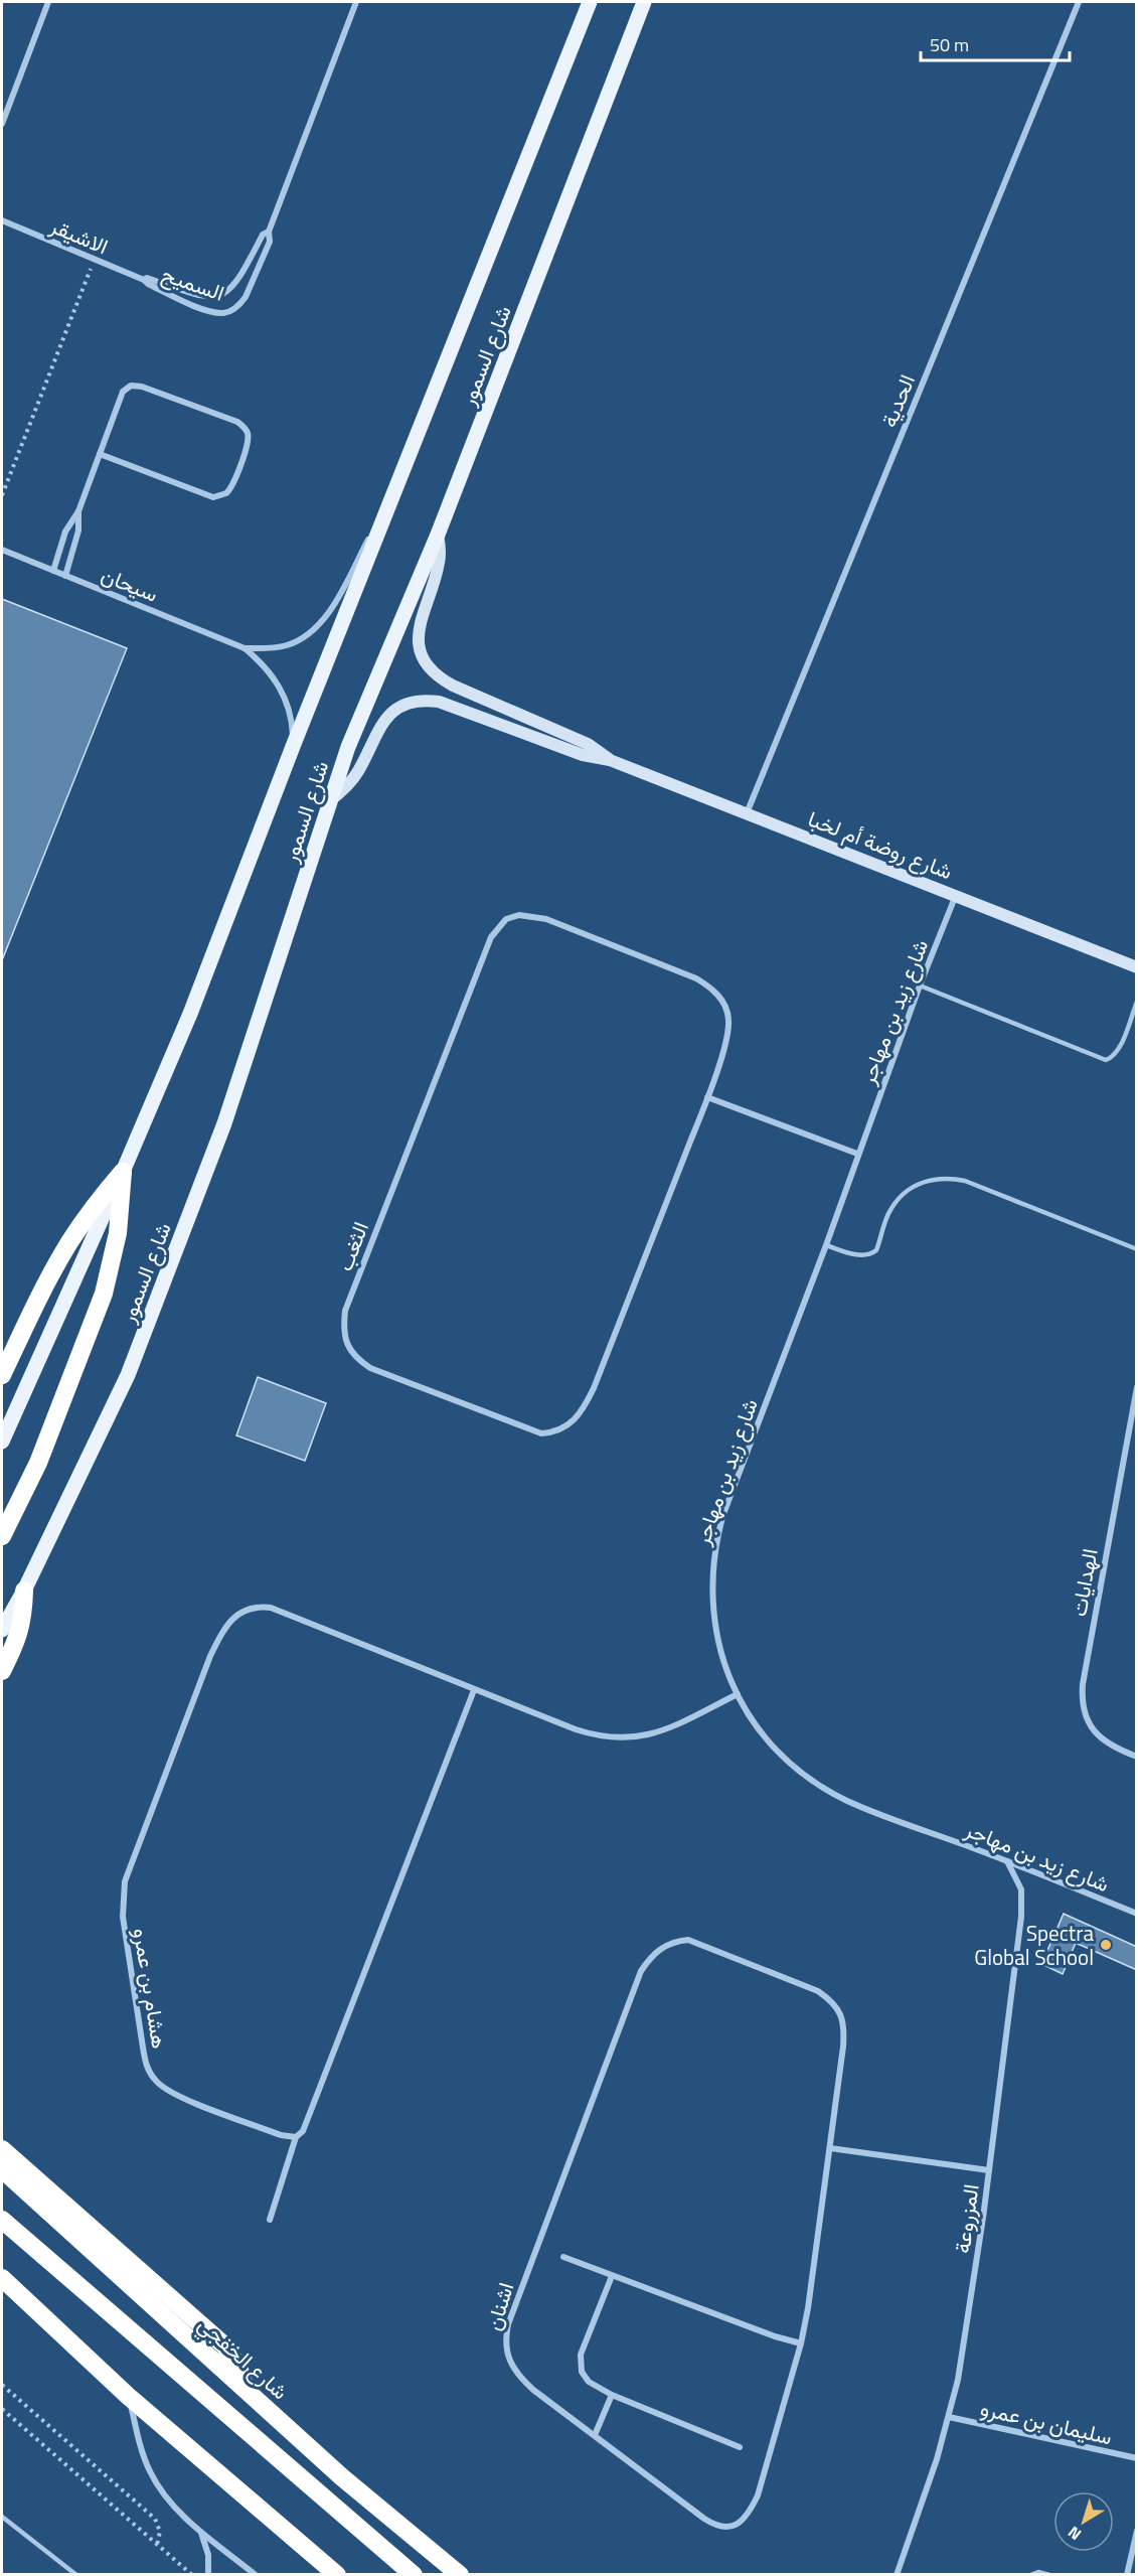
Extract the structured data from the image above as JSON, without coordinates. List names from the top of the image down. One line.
{"streets":{"highway":["شارع الخفجي"],"main road":["شارع السمور"],"street":["الاشيقر","السميح","الحدية","سيحان","شارع روضة أم لخبا","شارع زيد بن مهاجر","الثغب","الهدايات","هشام بن عمرو","المزروعة","اشنان","سليمان بن عمرو"]},"crossings":[["الاشيقر","السميح"],["شارع السمور","سيحان"],["شارع السمور","شارع روضة أم لخبا"],["الحدية","شارع روضة أم لخبا"],["شارع روضة أم لخبا","شارع زيد بن مهاجر"],["شارع زيد بن مهاجر","هشام بن عمرو"],["شارع زيد بن مهاجر","المزروعة"],["المزروعة","سليمان بن عمرو"]],"places":["Spectra Global School"],"scale_bar":"50 m","north":"bottom left"}
